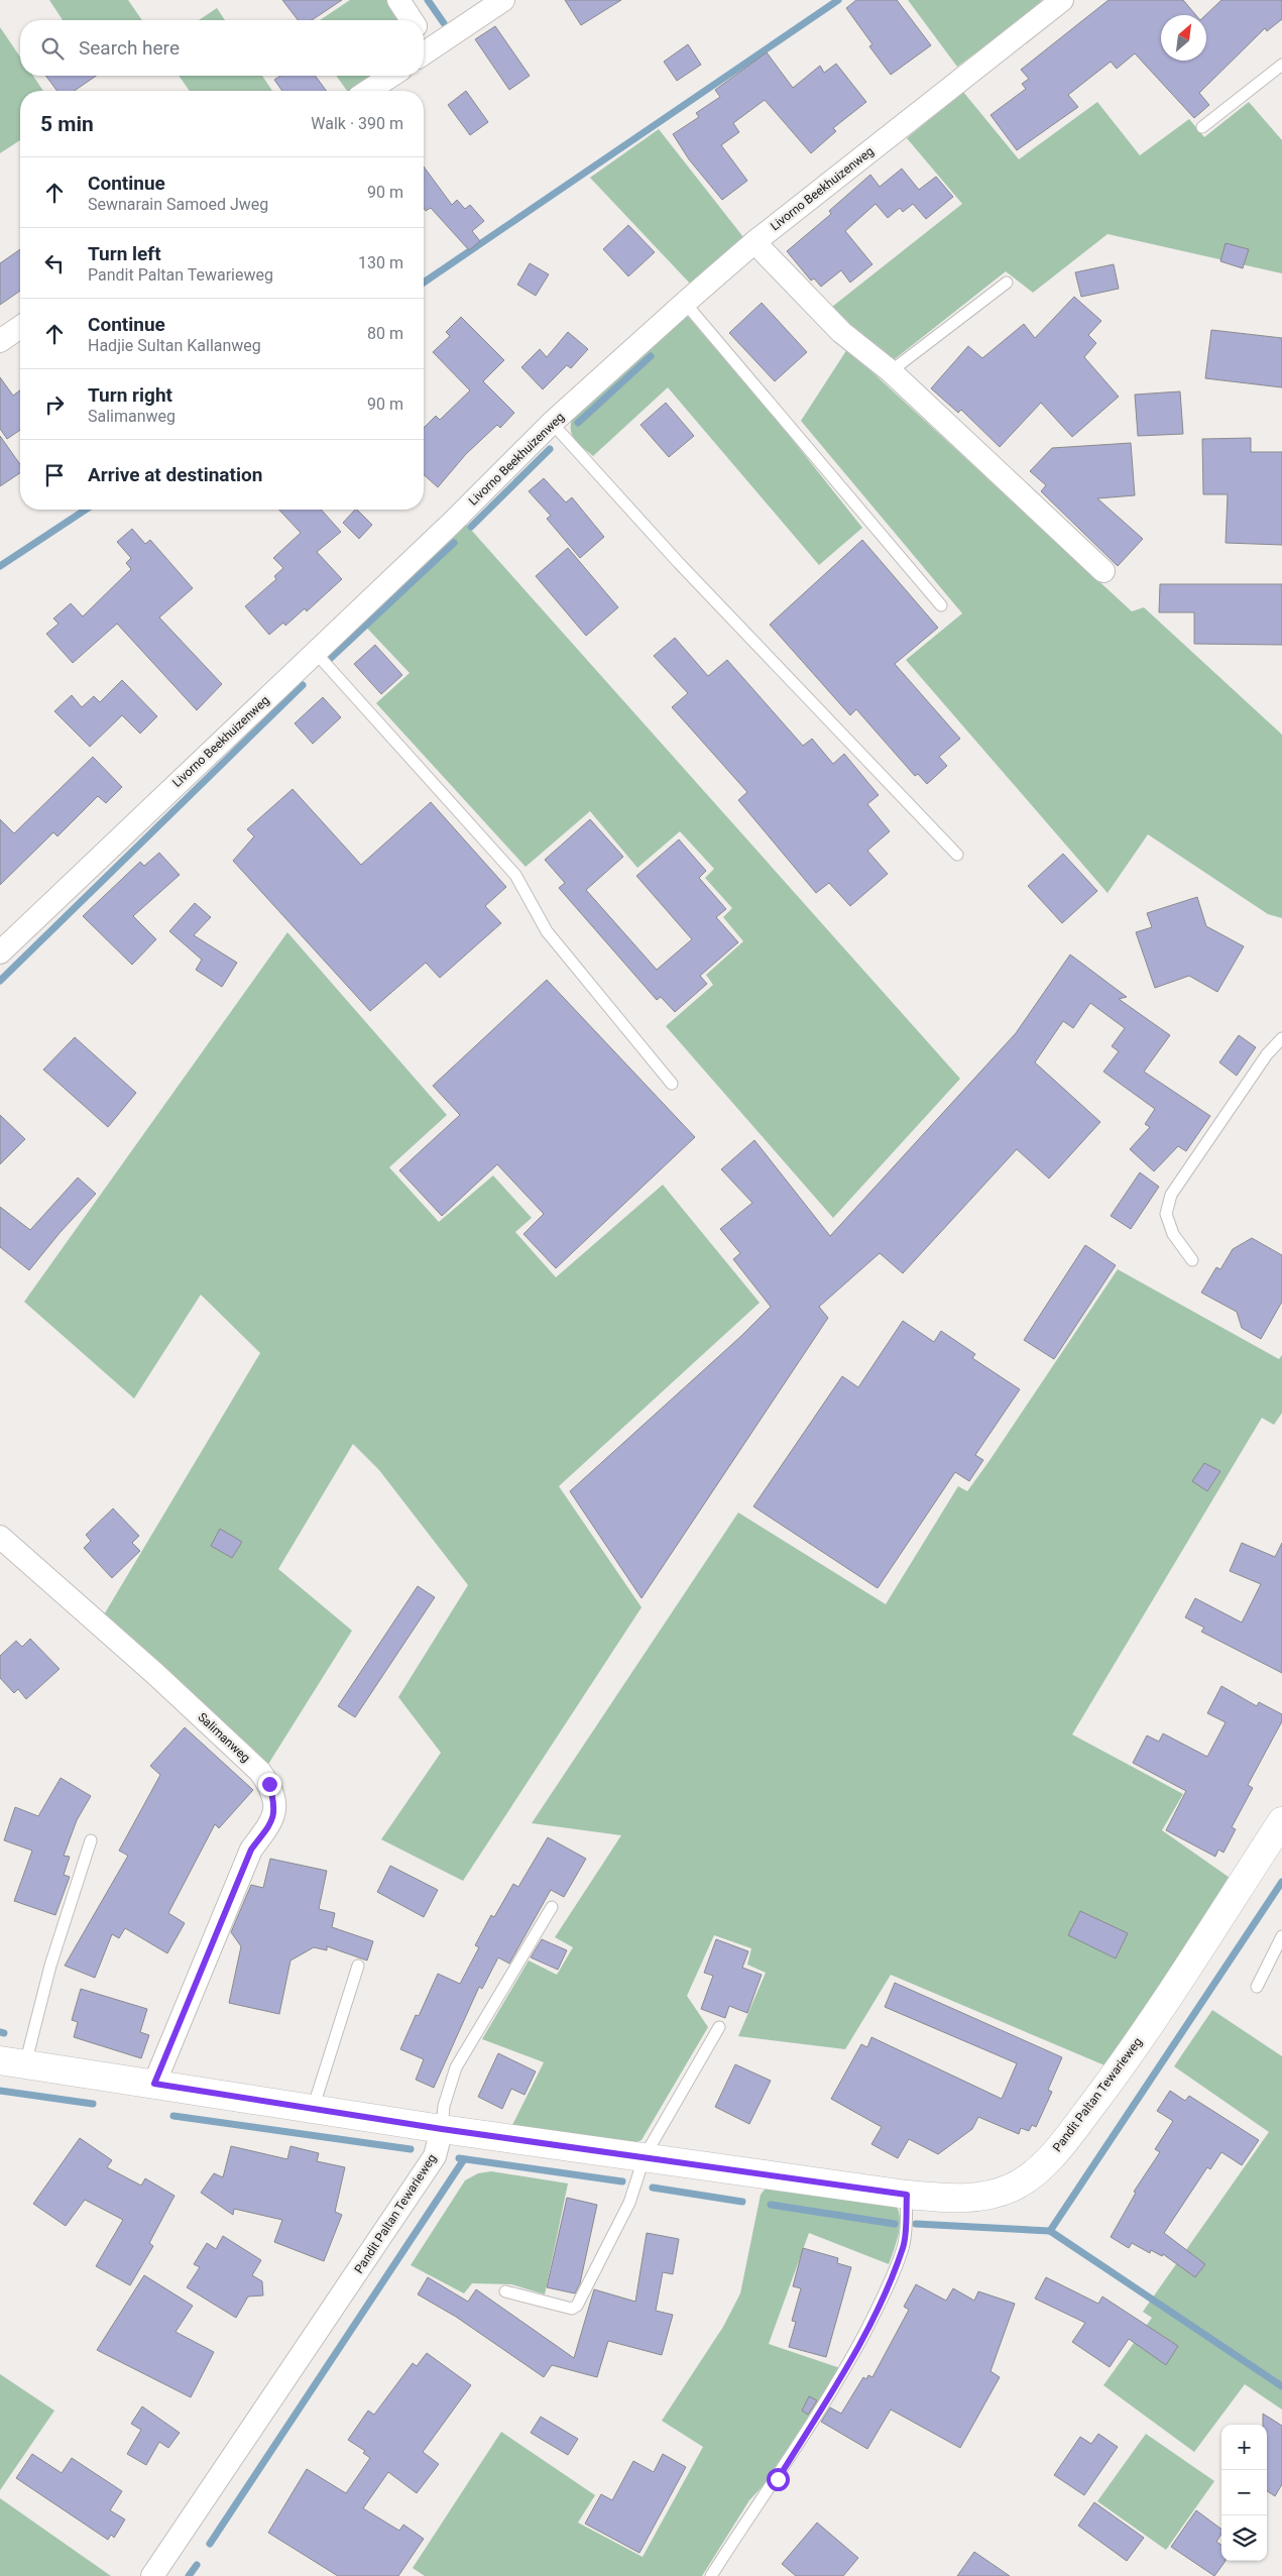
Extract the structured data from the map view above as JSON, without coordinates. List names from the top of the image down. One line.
{"streets":{"street":["Livorno Beekhuizenweg","Salimanweg","Pandit Paltan Tewarieweg"]},"north":"top right","page":{"search":"Search here","heading":["5 min","Walk · 390 m"],"list":[["Continue","Sewnarain Samoed Jweg","90 m"],["Turn left","Pandit Paltan Tewarieweg","130 m"],["Continue","Hadjie Sultan Kallanweg","80 m"],["Turn right","Salimanweg","90 m"],"Arrive at destination"],"map_buttons":["+","−"]}}
